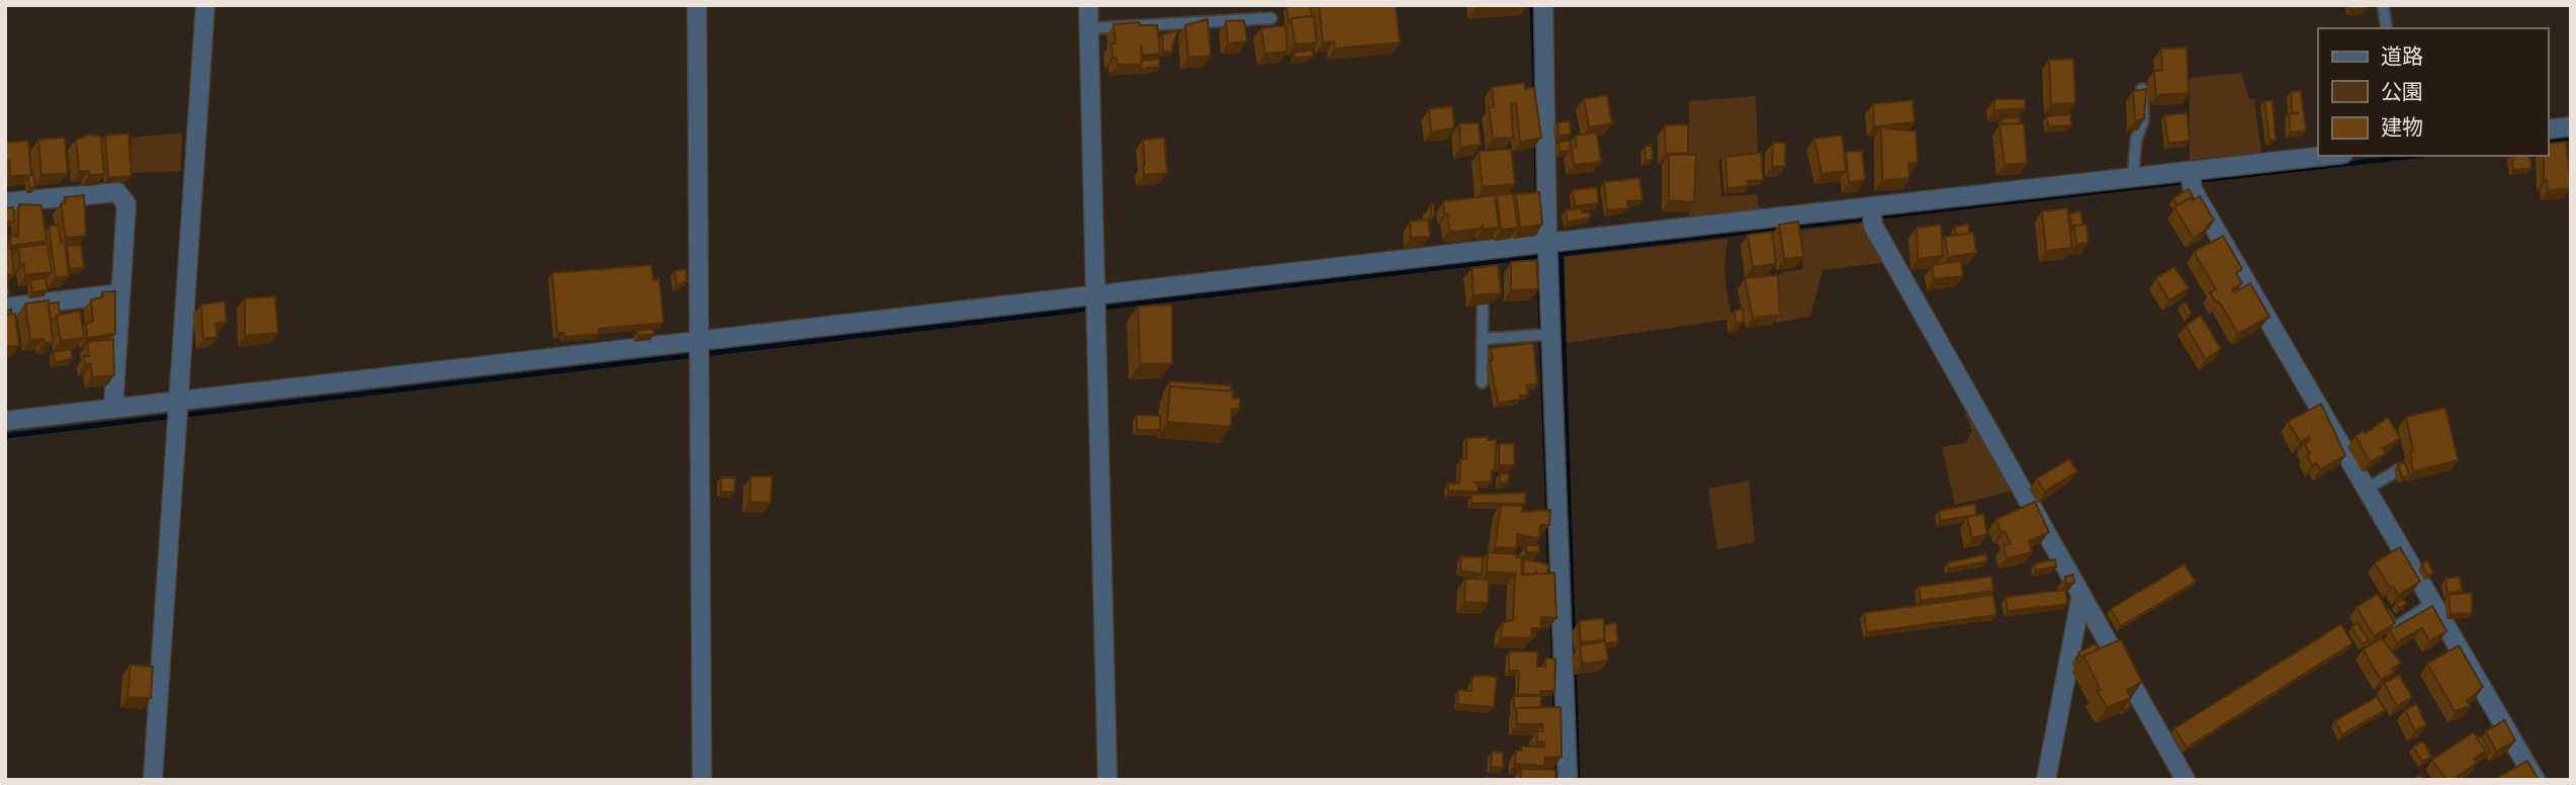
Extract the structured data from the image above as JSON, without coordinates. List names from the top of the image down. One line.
{"legend":["道路","公園","建物"]}
